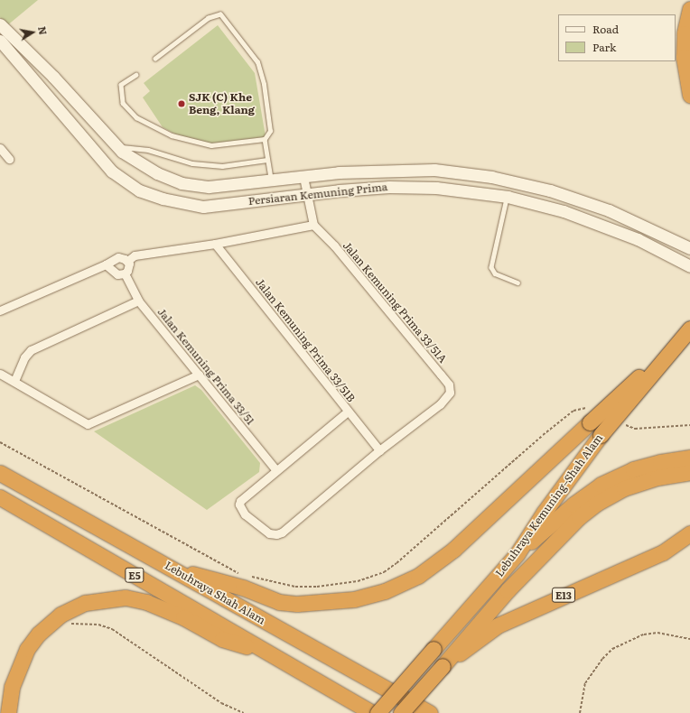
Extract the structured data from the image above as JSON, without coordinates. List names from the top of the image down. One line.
{"streets":{"highway":["Lebuhraya Kemuning–Shah Alam","E5","Lebuhraya Shah Alam","E13"],"street":["Persiaran Kemuning Prima","Jalan Kemuning Prima 33/51A","Jalan Kemuning Prima 33/51B","Jalan Kemuning Prima 33/51"]},"crossings":[["Jalan Kemuning Prima 33/51A","Jalan Kemuning Prima 33/51B"]],"places":["SJK (C) Khe Beng, Klang"],"legend":["Road","Park"],"north":"right"}
